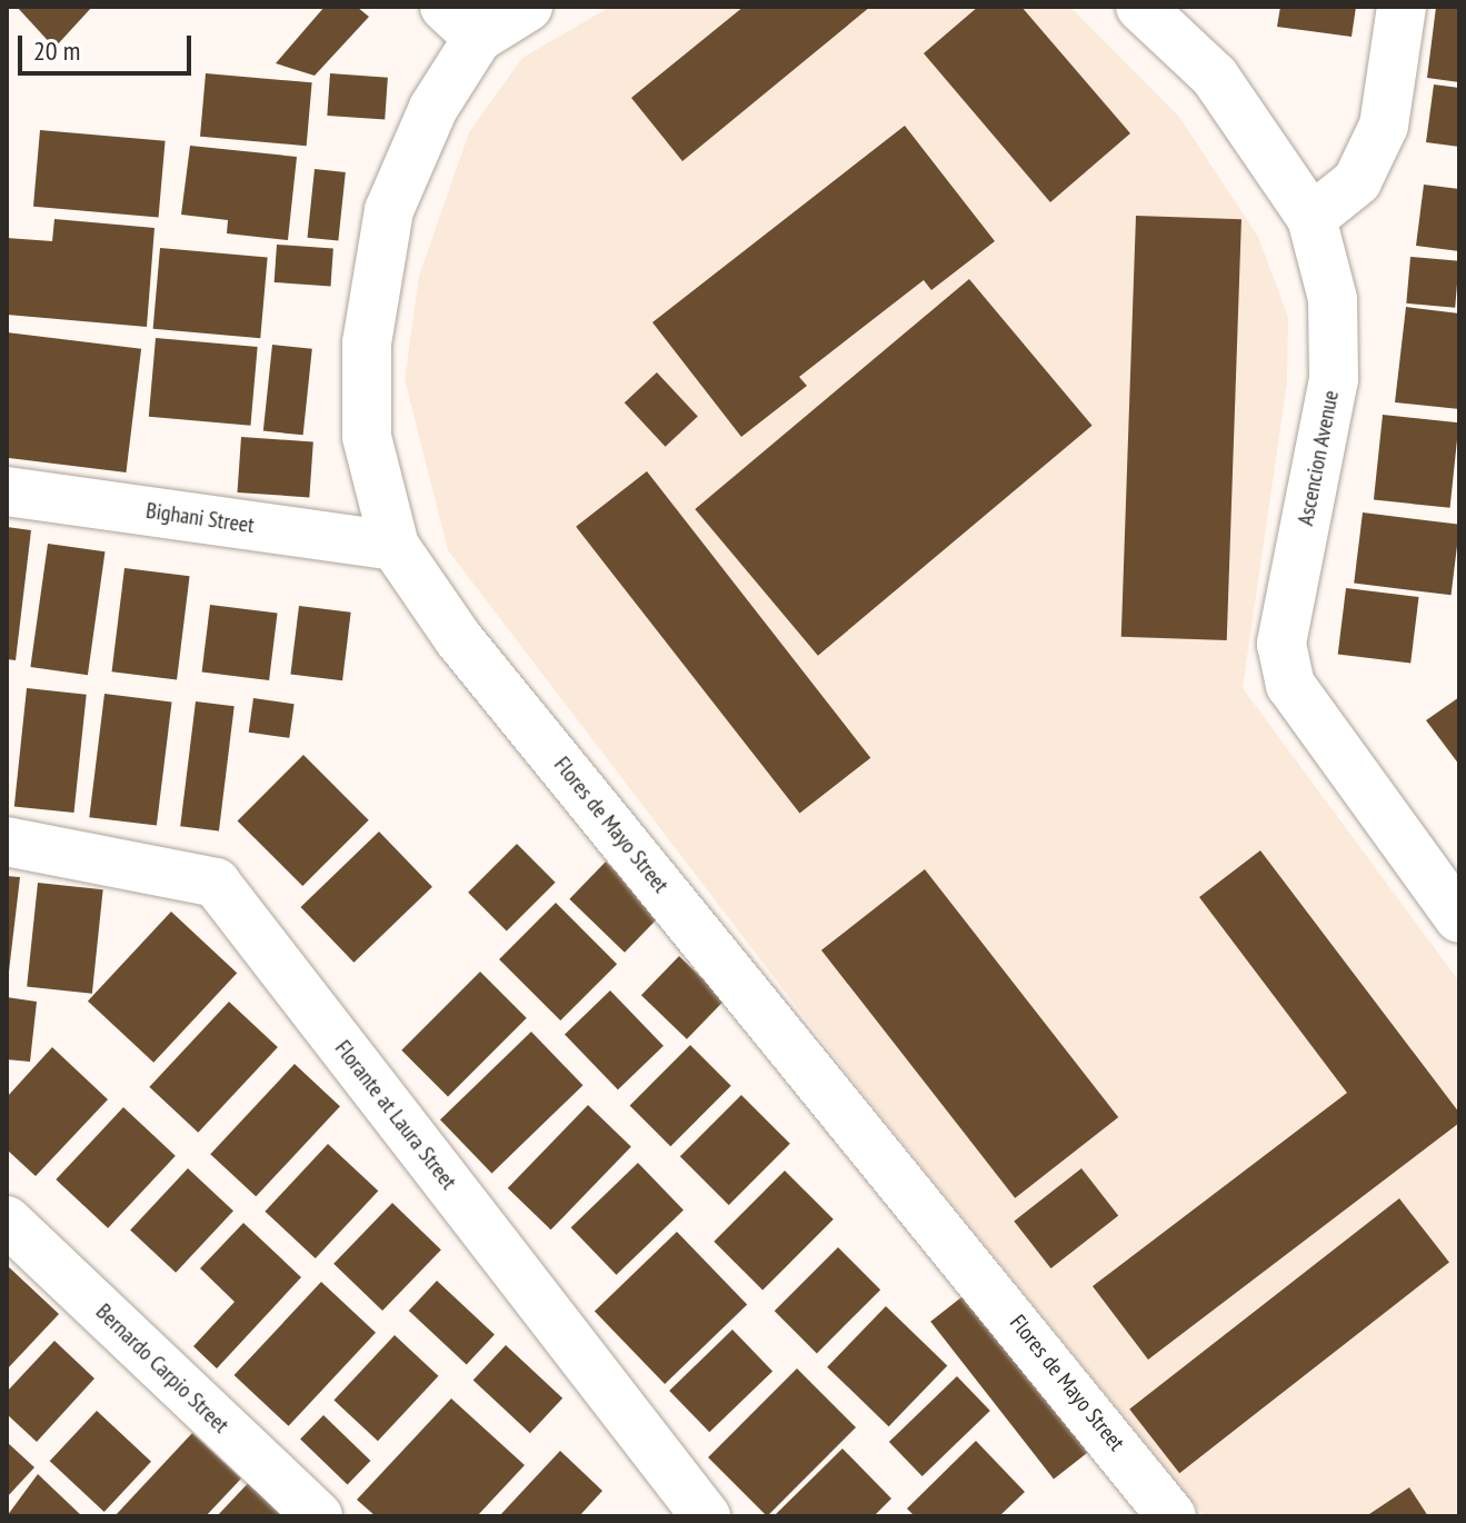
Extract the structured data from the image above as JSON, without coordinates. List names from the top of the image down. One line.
{"streets":{"street":["Ascencion Avenue","Bighani Street","Flores de Mayo Street","Florante at Laura Street","Bernardo Carpio Street"]},"crossings":[["Bighani Street","Flores de Mayo Street"]],"scale_bar":"20 m"}
